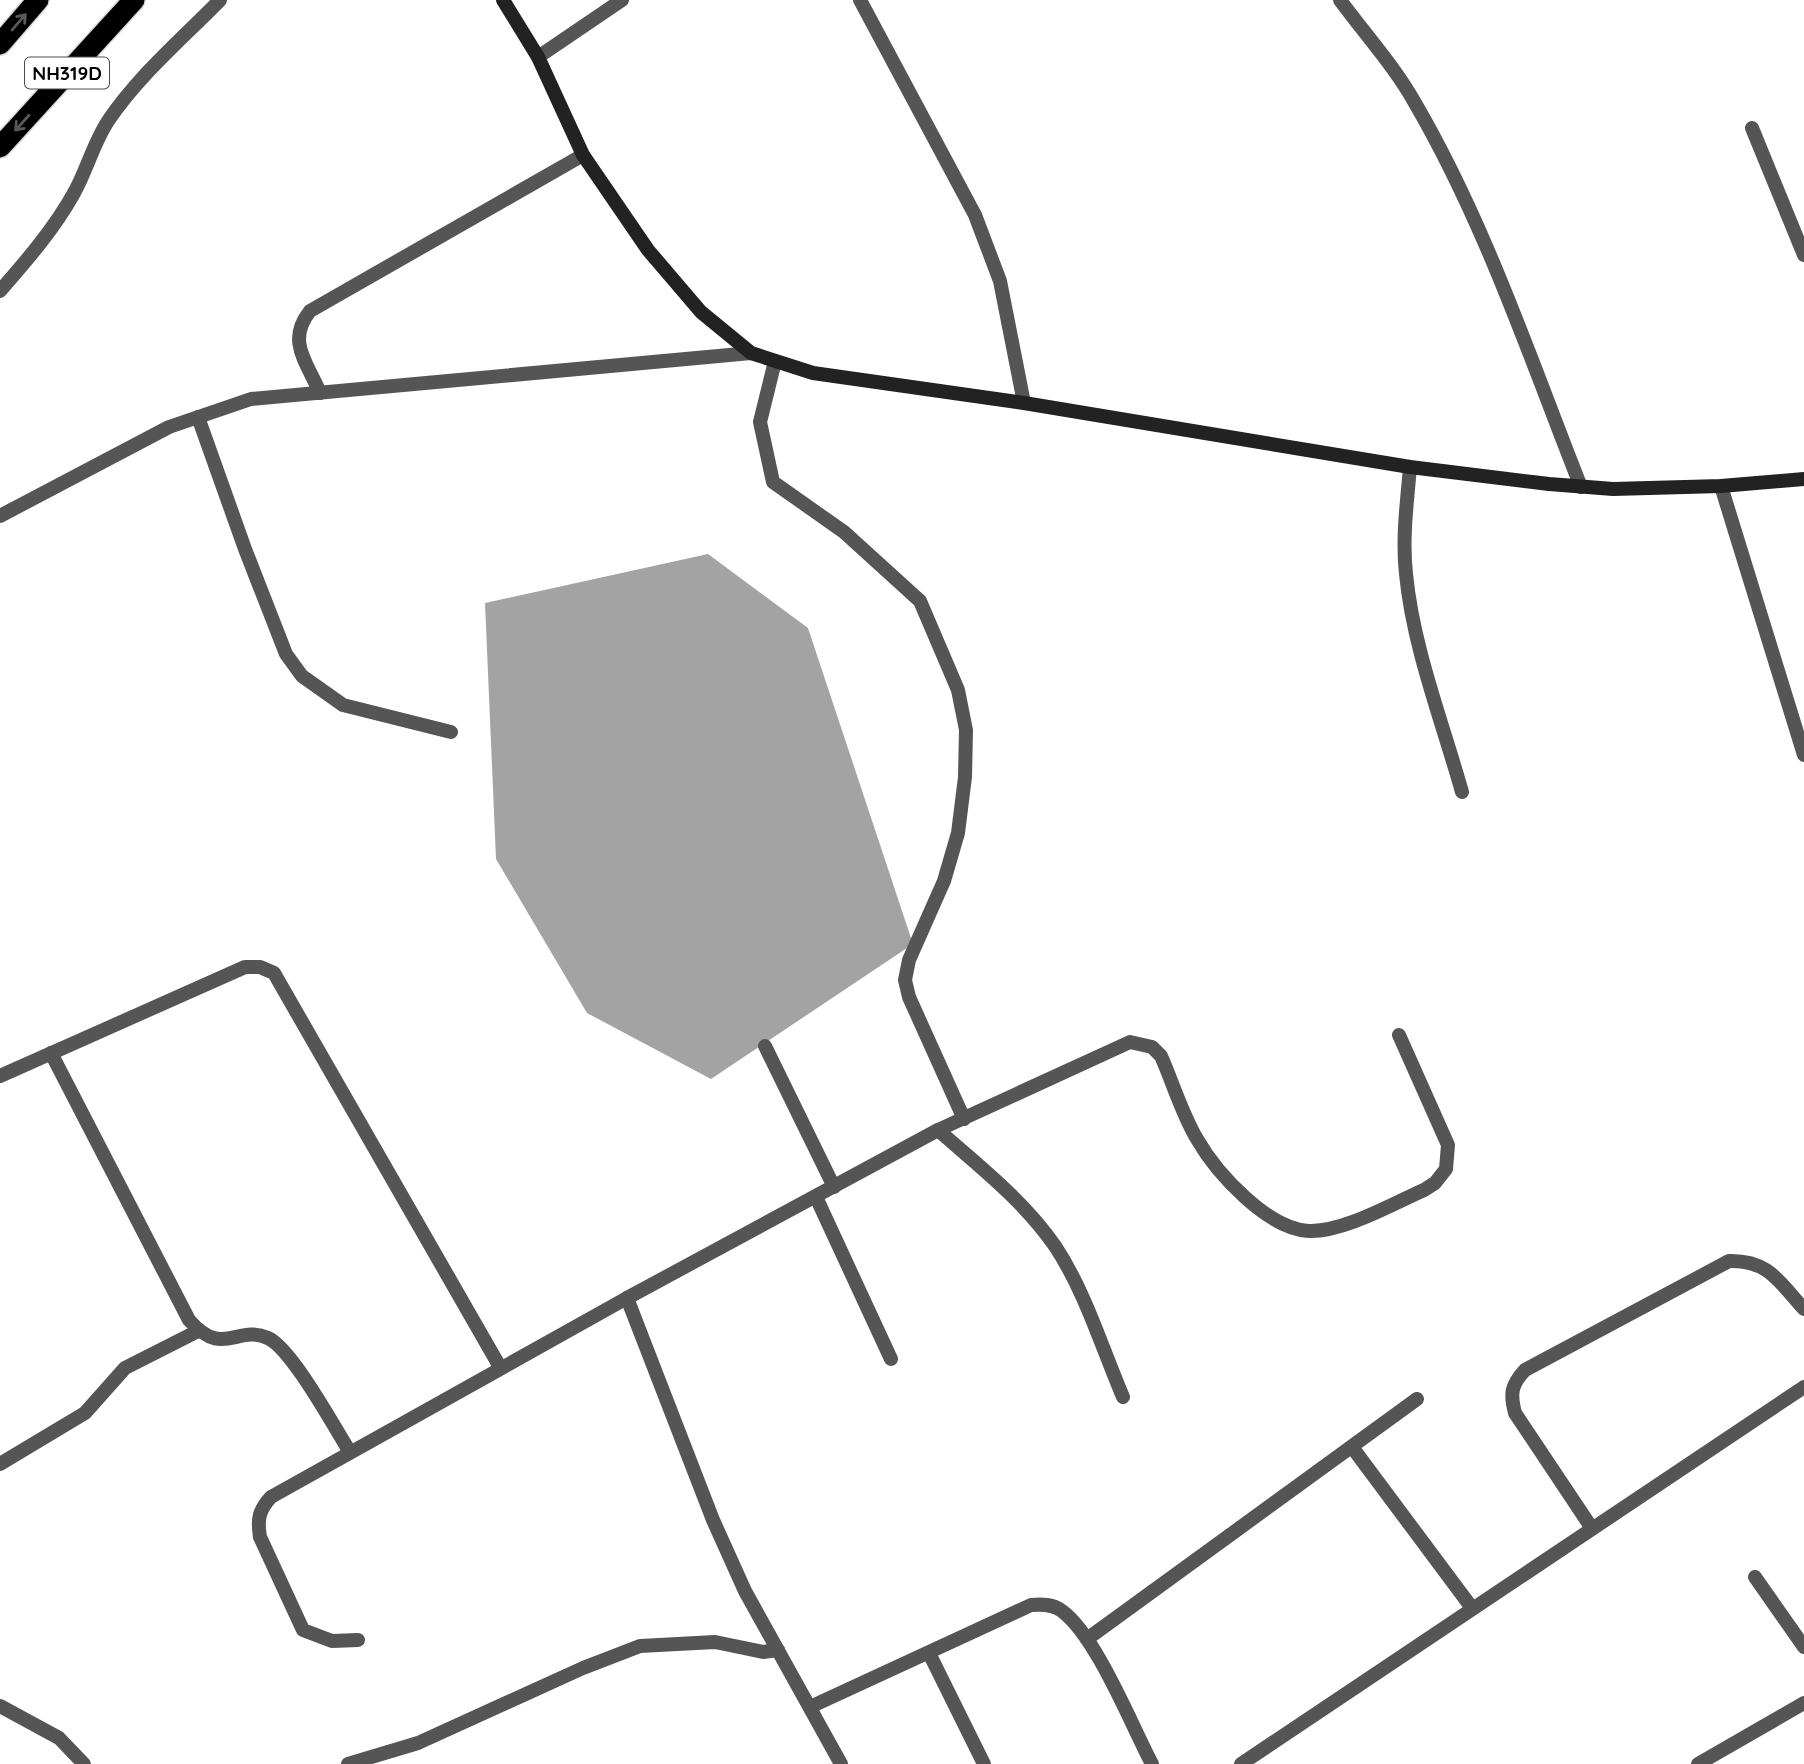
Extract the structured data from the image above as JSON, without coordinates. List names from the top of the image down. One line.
{"streets":{"highway":["NH319D"]}}
